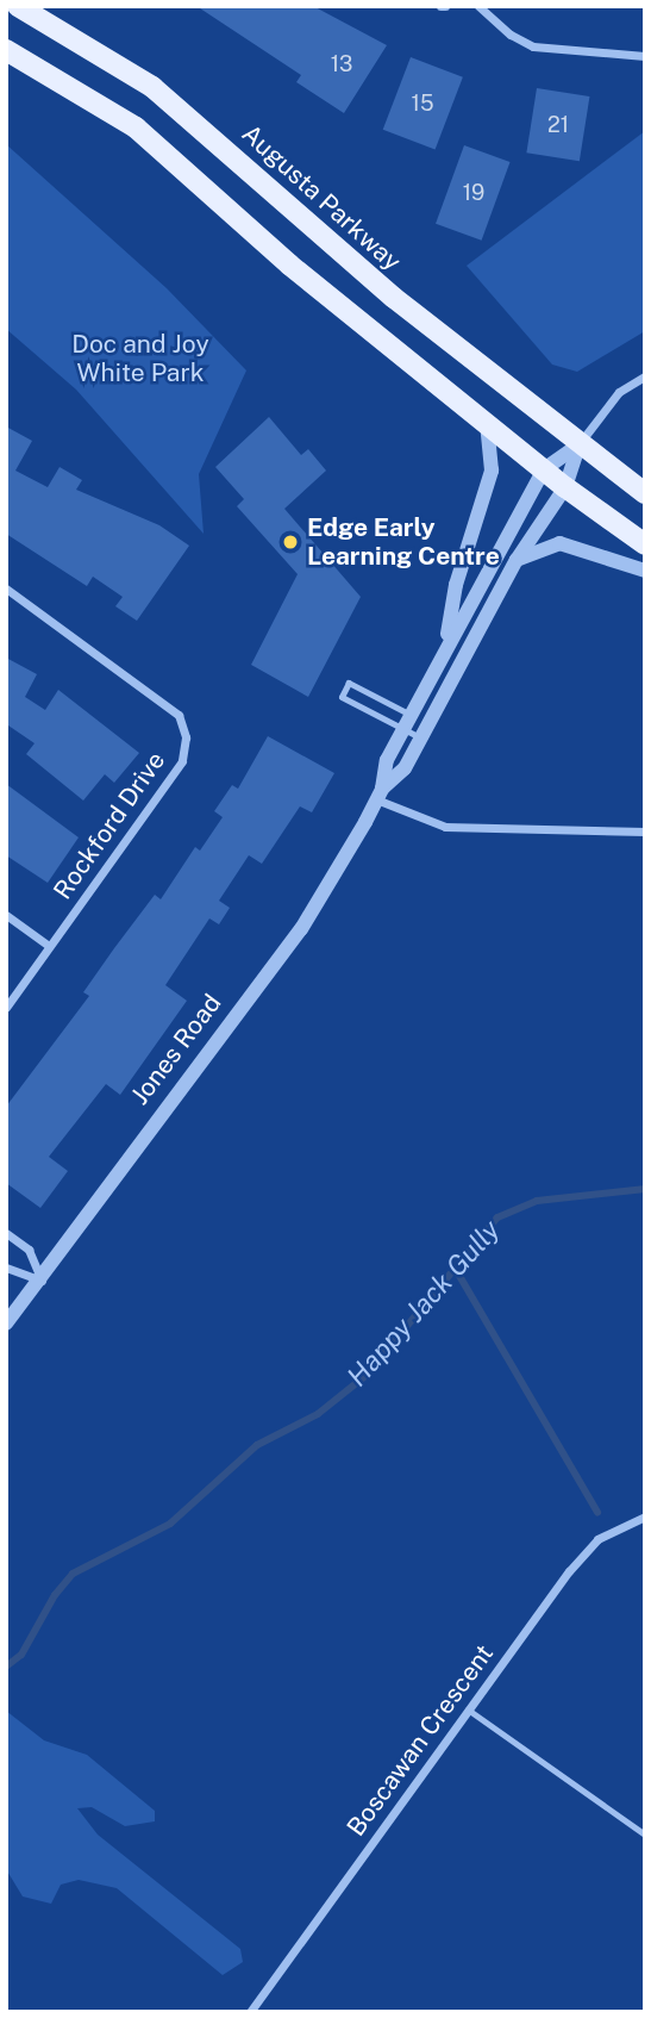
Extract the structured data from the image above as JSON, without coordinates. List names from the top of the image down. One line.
{"streets":{"main road":["Augusta Parkway"],"street":["Rockford Drive","Jones Road","Boscawan Crescent"]},"crossings":[["Augusta Parkway","Jones Road"]],"water":["Happy Jack Gully"],"parks":["Doc and Joy White Park"],"places":["Edge Early Learning Centre"],"house_numbers":["13","15","21","19"]}
